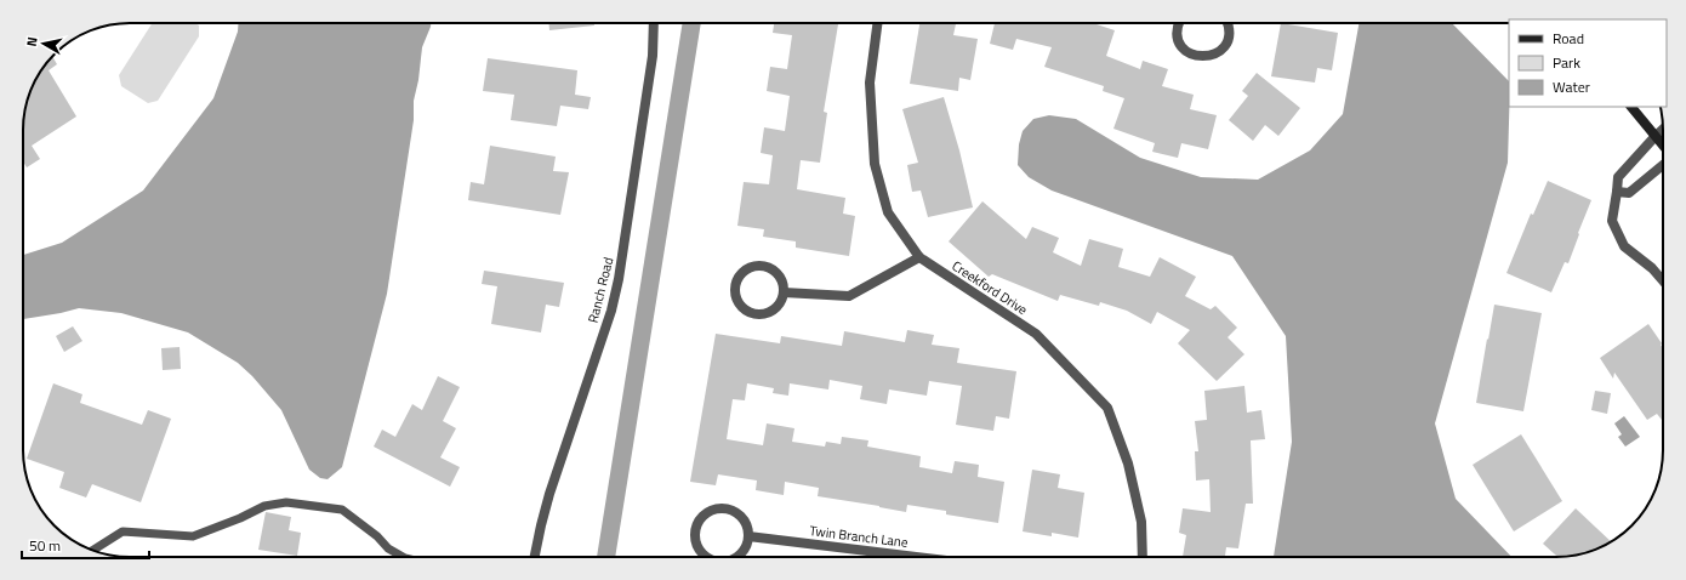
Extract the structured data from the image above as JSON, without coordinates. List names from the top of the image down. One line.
{"streets":{"street":["Creekford Drive","Ranch Road","Twin Branch Lane"]},"legend":["Road","Park","Water"],"scale_bar":"50 m","north":"left"}
